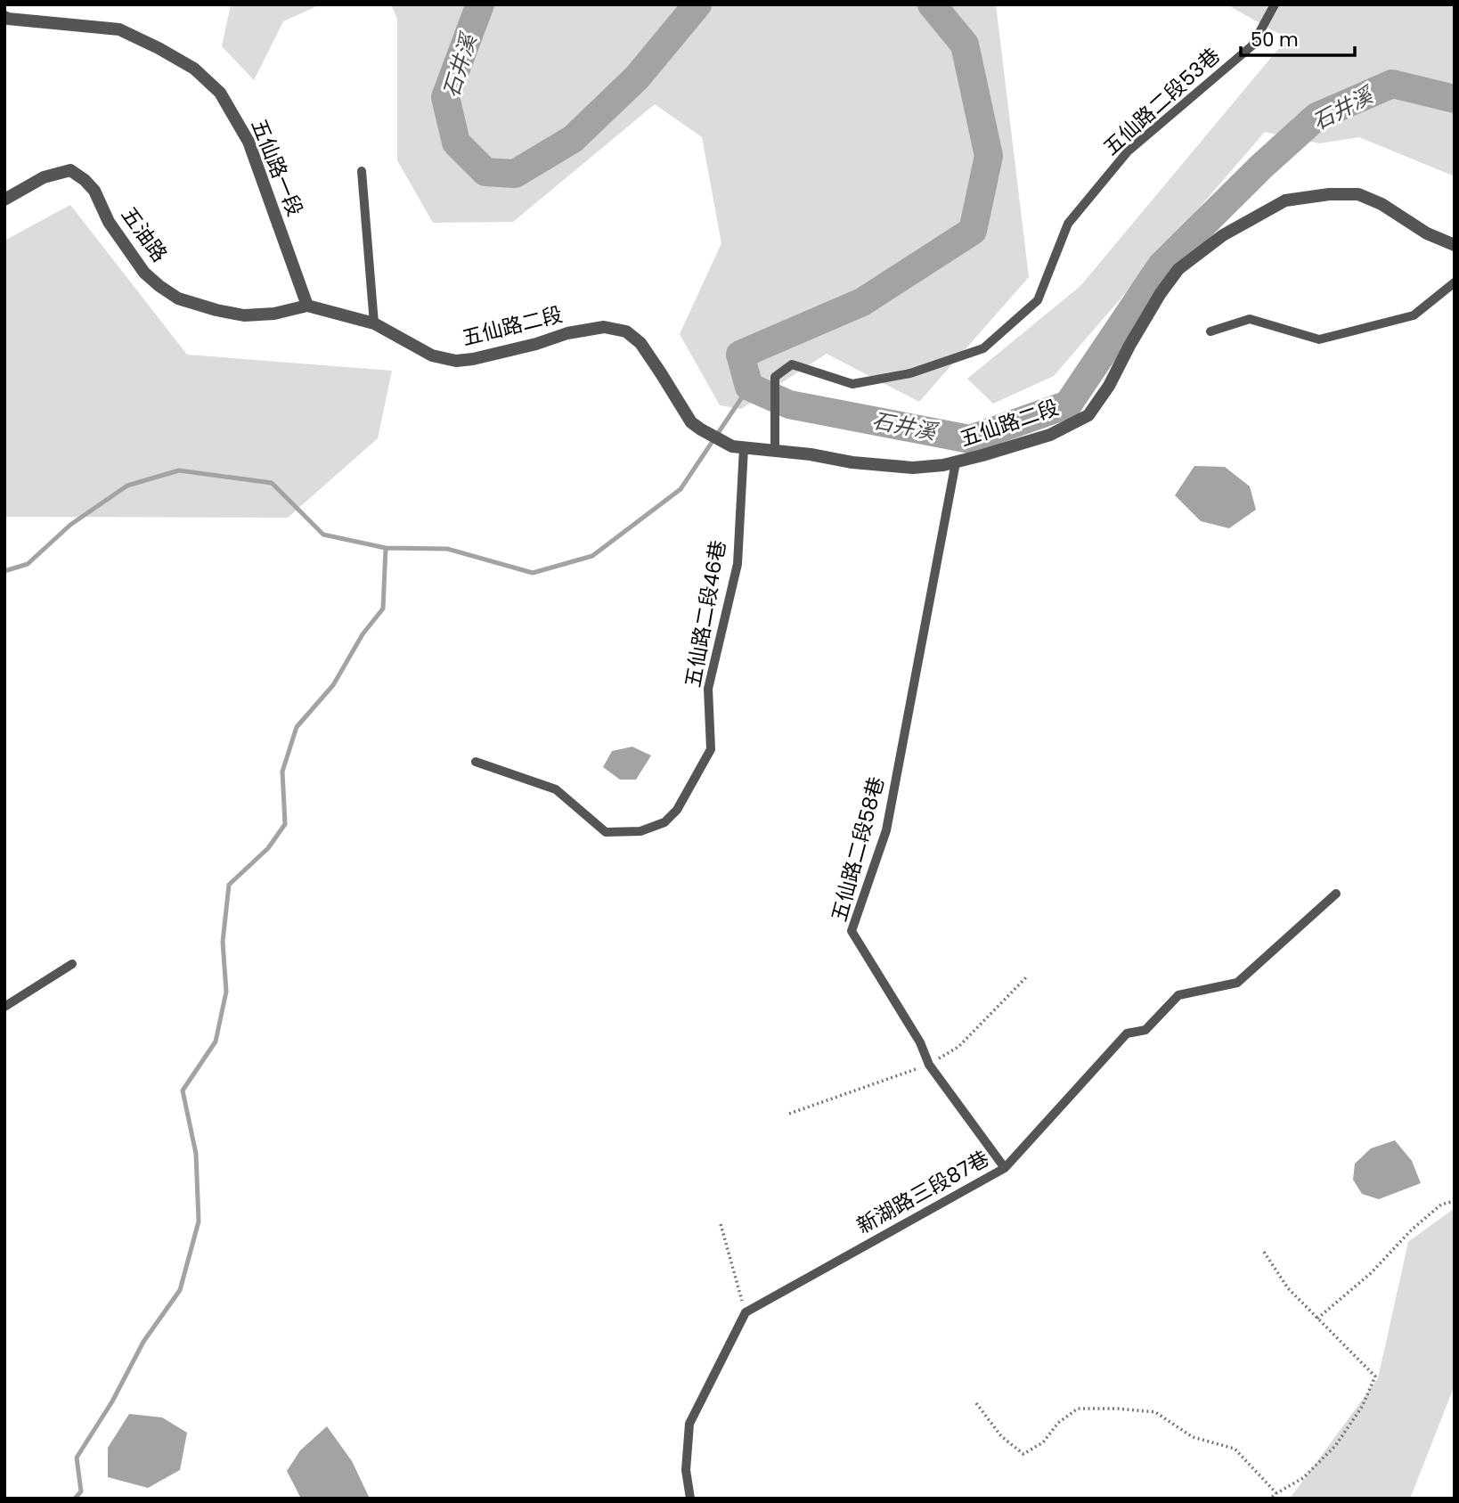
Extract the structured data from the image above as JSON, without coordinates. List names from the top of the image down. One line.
{"streets":{"street":["五仙路一段","五油路","五仙路二段"],"lane":["五仙路二段53巷","五仙路二段46巷","五仙路二段58巷","新湖路三段87巷"]},"crossings":[["五仙路二段53巷","五仙路二段"],["五仙路一段","五油路"],["五仙路一段","五仙路二段"],["五油路","五仙路二段"],["五仙路二段","五仙路二段46巷"],["五仙路二段","五仙路二段58巷"],["五仙路二段58巷","新湖路三段87巷"]],"water":["石井溪"],"scale_bar":"50 m"}
